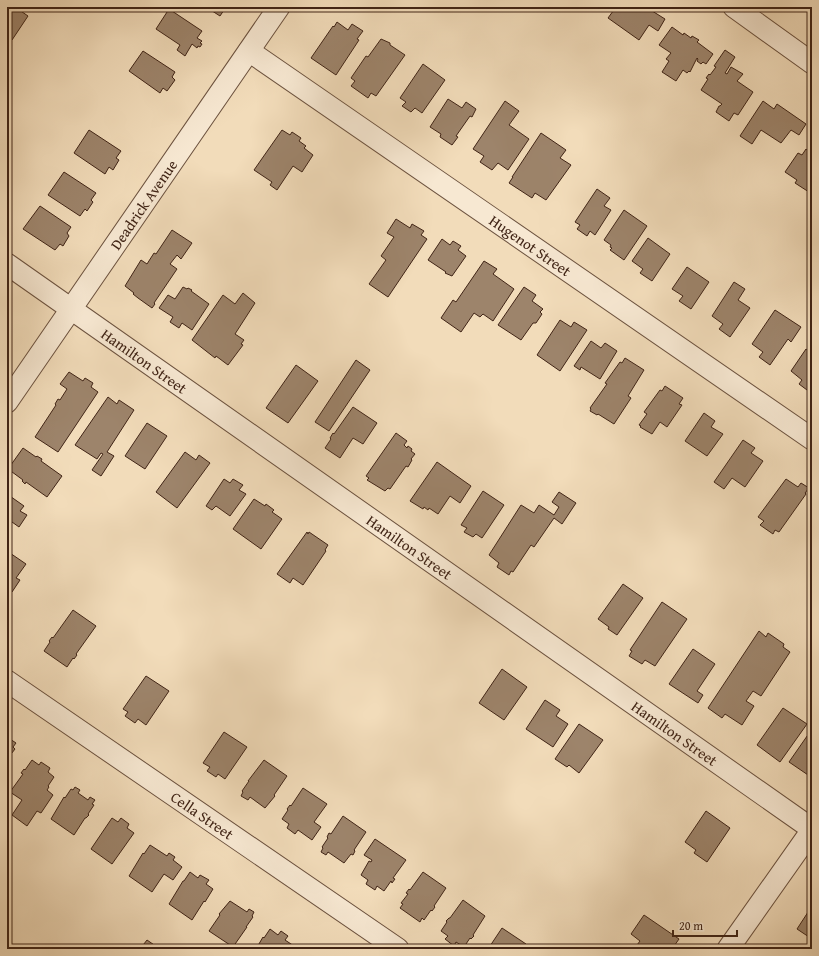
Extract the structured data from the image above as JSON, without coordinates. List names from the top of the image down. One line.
{"streets":{"street":["Deadrick Avenue","Hugenot Street","Hamilton Street","Cella Street"]},"crossings":[["Deadrick Avenue","Hugenot Street"],["Deadrick Avenue","Hamilton Street"]],"scale_bar":"20 m"}
